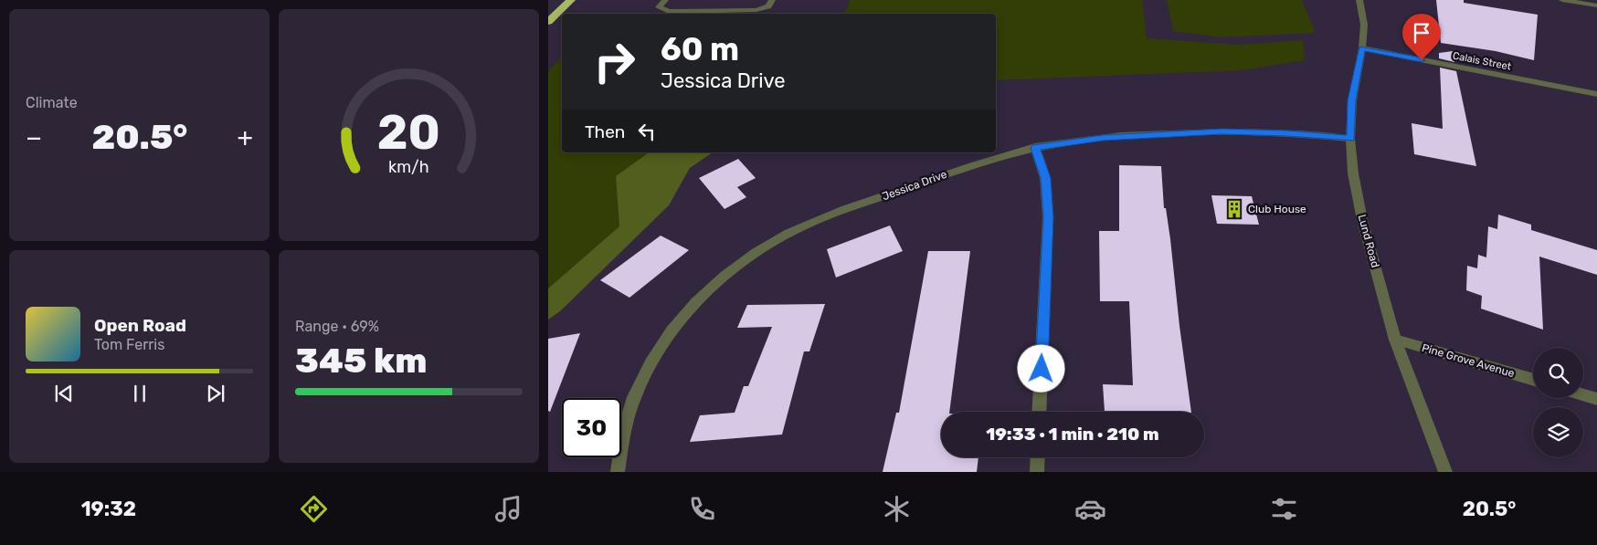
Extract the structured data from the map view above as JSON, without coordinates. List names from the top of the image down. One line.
{"streets":{"street":["Calais Street","Jessica Drive","Lund Road","Pine Grove Avenue"]},"crossings":[["Calais Street","Lund Road"],["Jessica Drive","Lund Road"],["Lund Road","Pine Grove Avenue"]],"places":{"building":["Club House"]},"page":{"tile":["Climate",["Range · 69%","345 km"]],"turn":["60 m","Jessica Drive"],"then":"Then","heat":["−","20.5°","+"],"song":["Open Road","Tom Ferris"],"limit":"30","trip":"19:33 · 1 min · 210 m","tabs":["19:32","20.5°"],"gauge":["20","km/h"]}}
